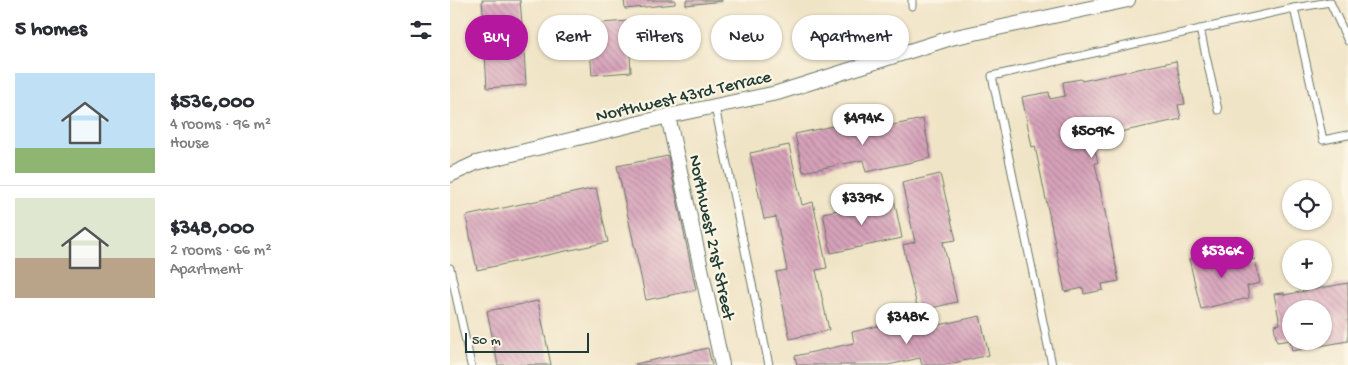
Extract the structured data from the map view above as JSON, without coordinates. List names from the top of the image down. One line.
{"streets":{"street":["Northwest 43rd Terrace","Northwest 21st Street"]},"crossings":[["Northwest 43rd Terrace","Northwest 21st Street"]],"scale_bar":"50 m","page":{"heading":"5 homes","chip":["Buy","Rent","Filters","New","Apartment"],"list":[{"name":"$536,000","note":"4 rooms · 96 m² · House"},{"name":"$348,000","note":"2 rooms · 66 m² · Apartment"}],"price":["$494K","$509K","$339K","$536K","$348K"],"map_buttons":["+","−"],"scale":"50 m"}}
